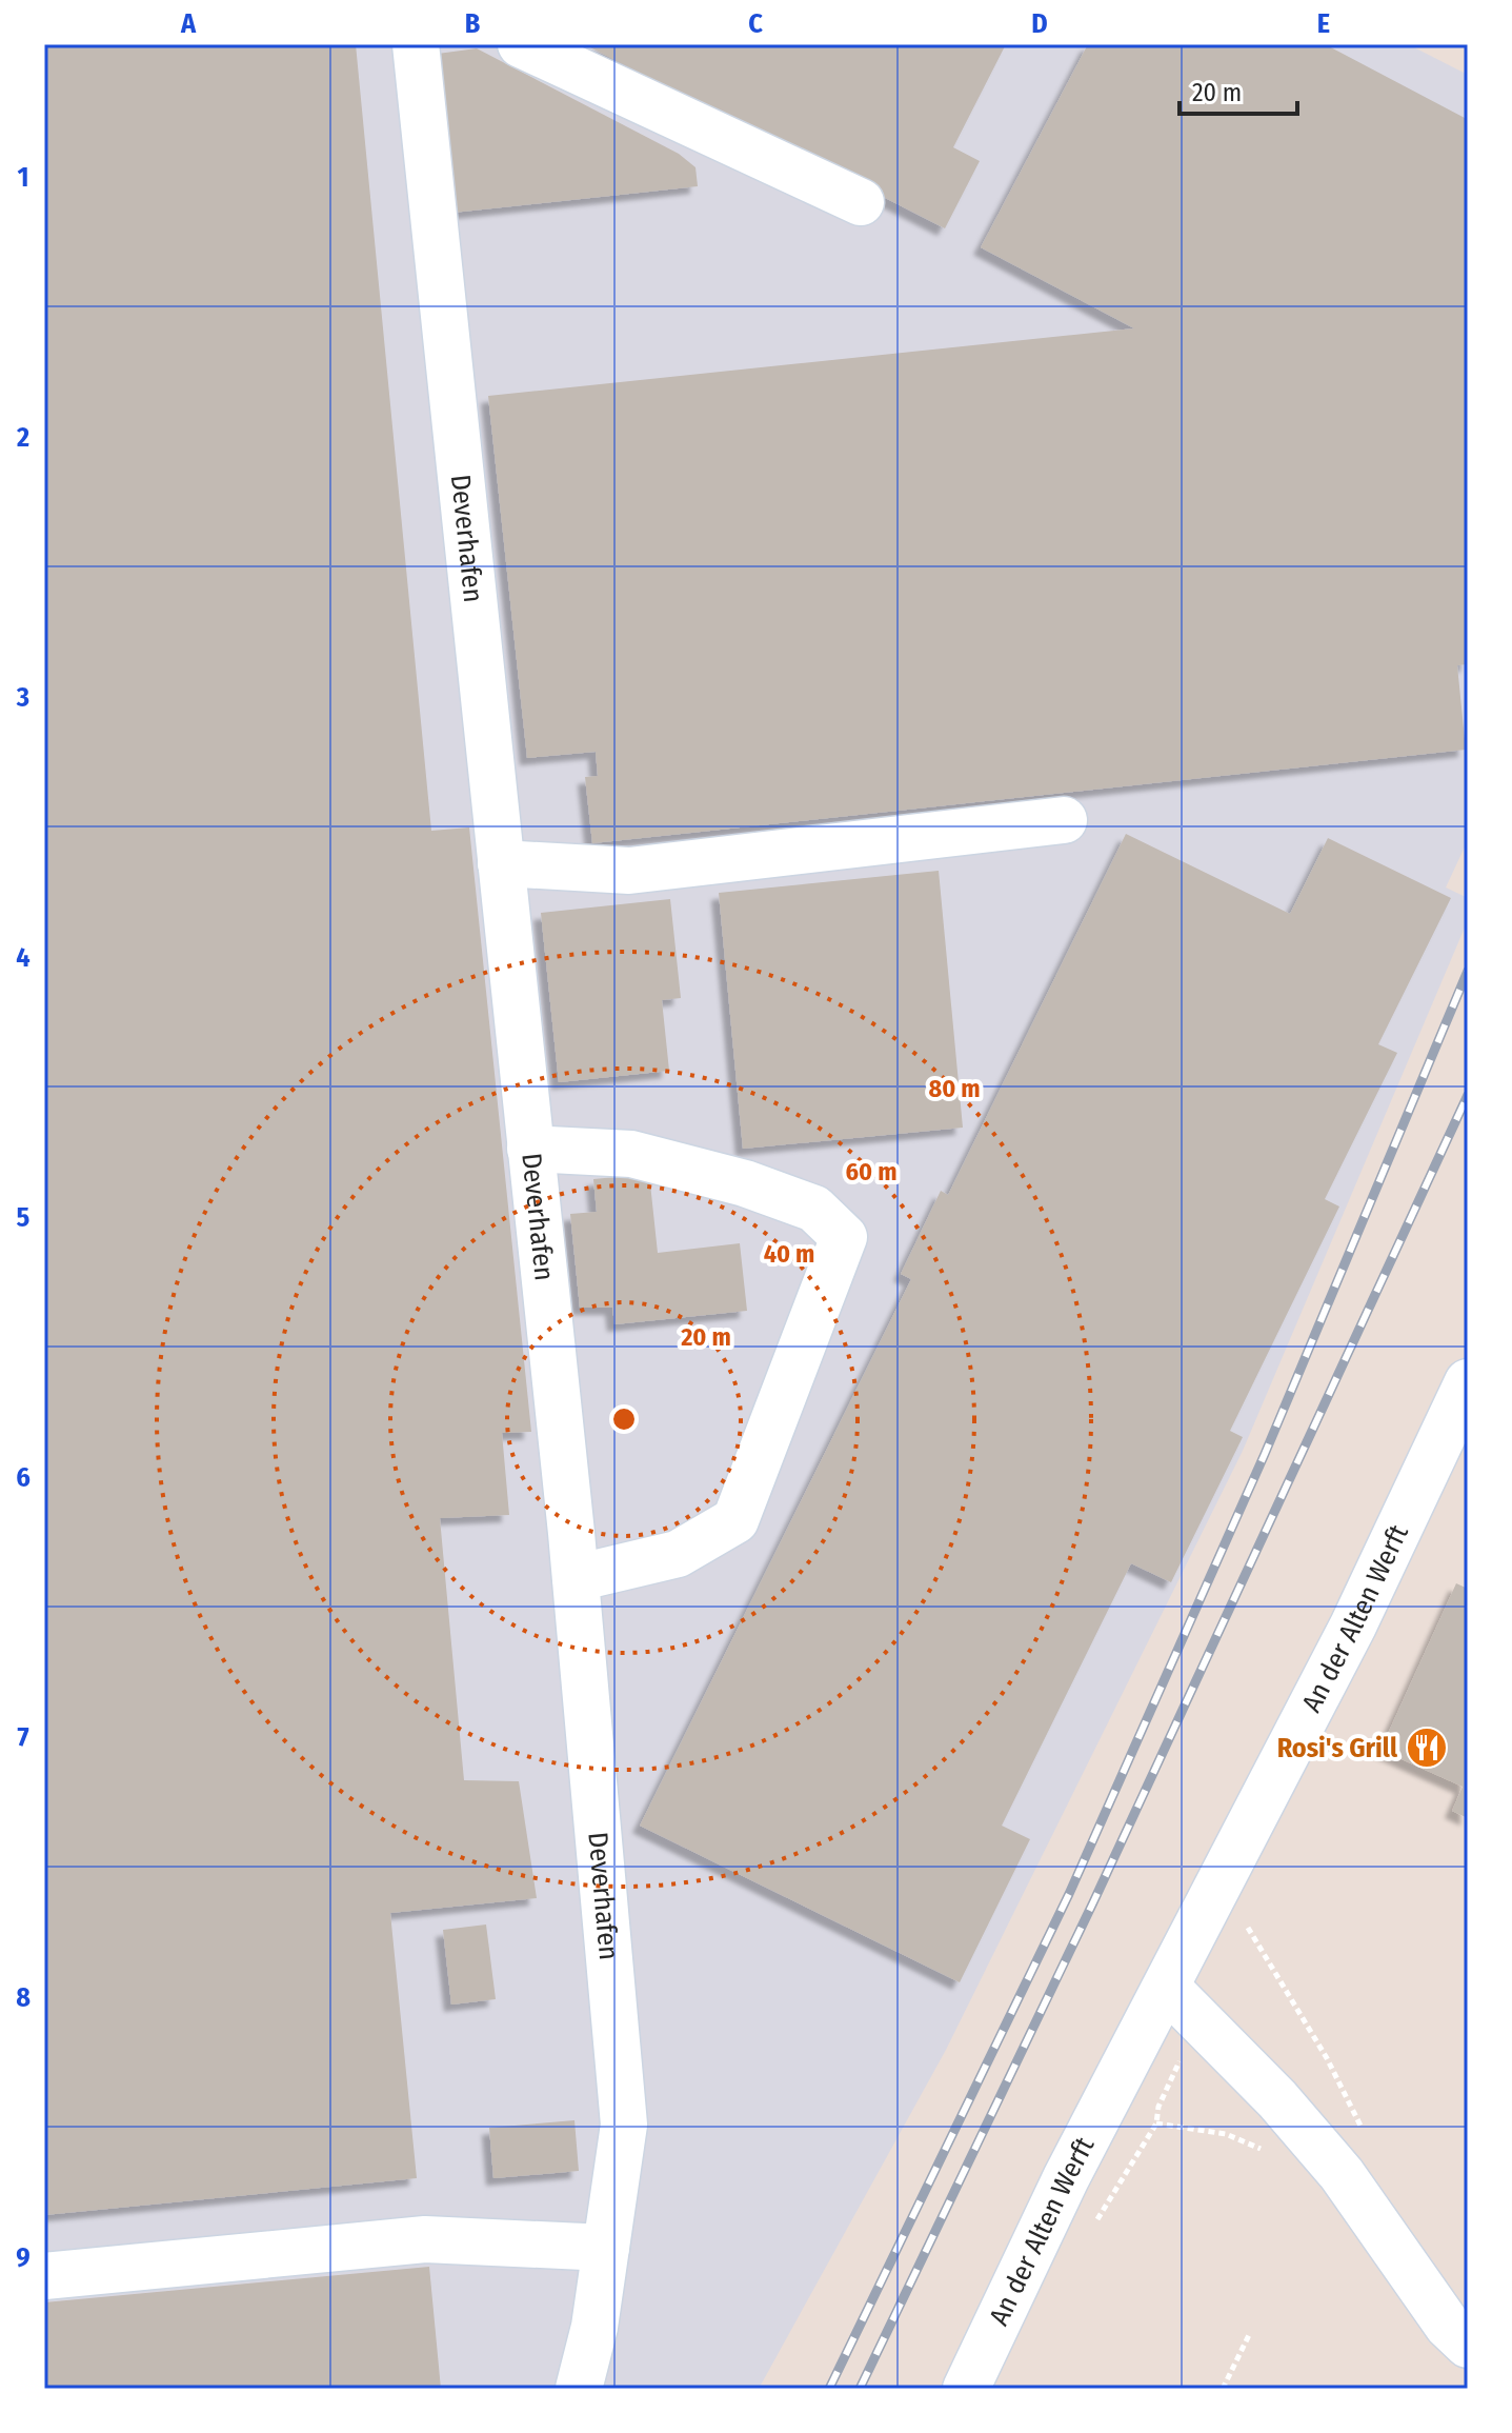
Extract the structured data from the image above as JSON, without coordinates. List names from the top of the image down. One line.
{"streets":{"street":["Deverhafen","An der Alten Werft"]},"places":{"restaurant":["Rosi's Grill"]},"scale_bar":"20 m","grid":{"columns":["A","B","C","D","E"],"rows":["1","2","3","4","5","6","7","8","9"]},"rings":["80 m","60 m","40 m","20 m"]}
